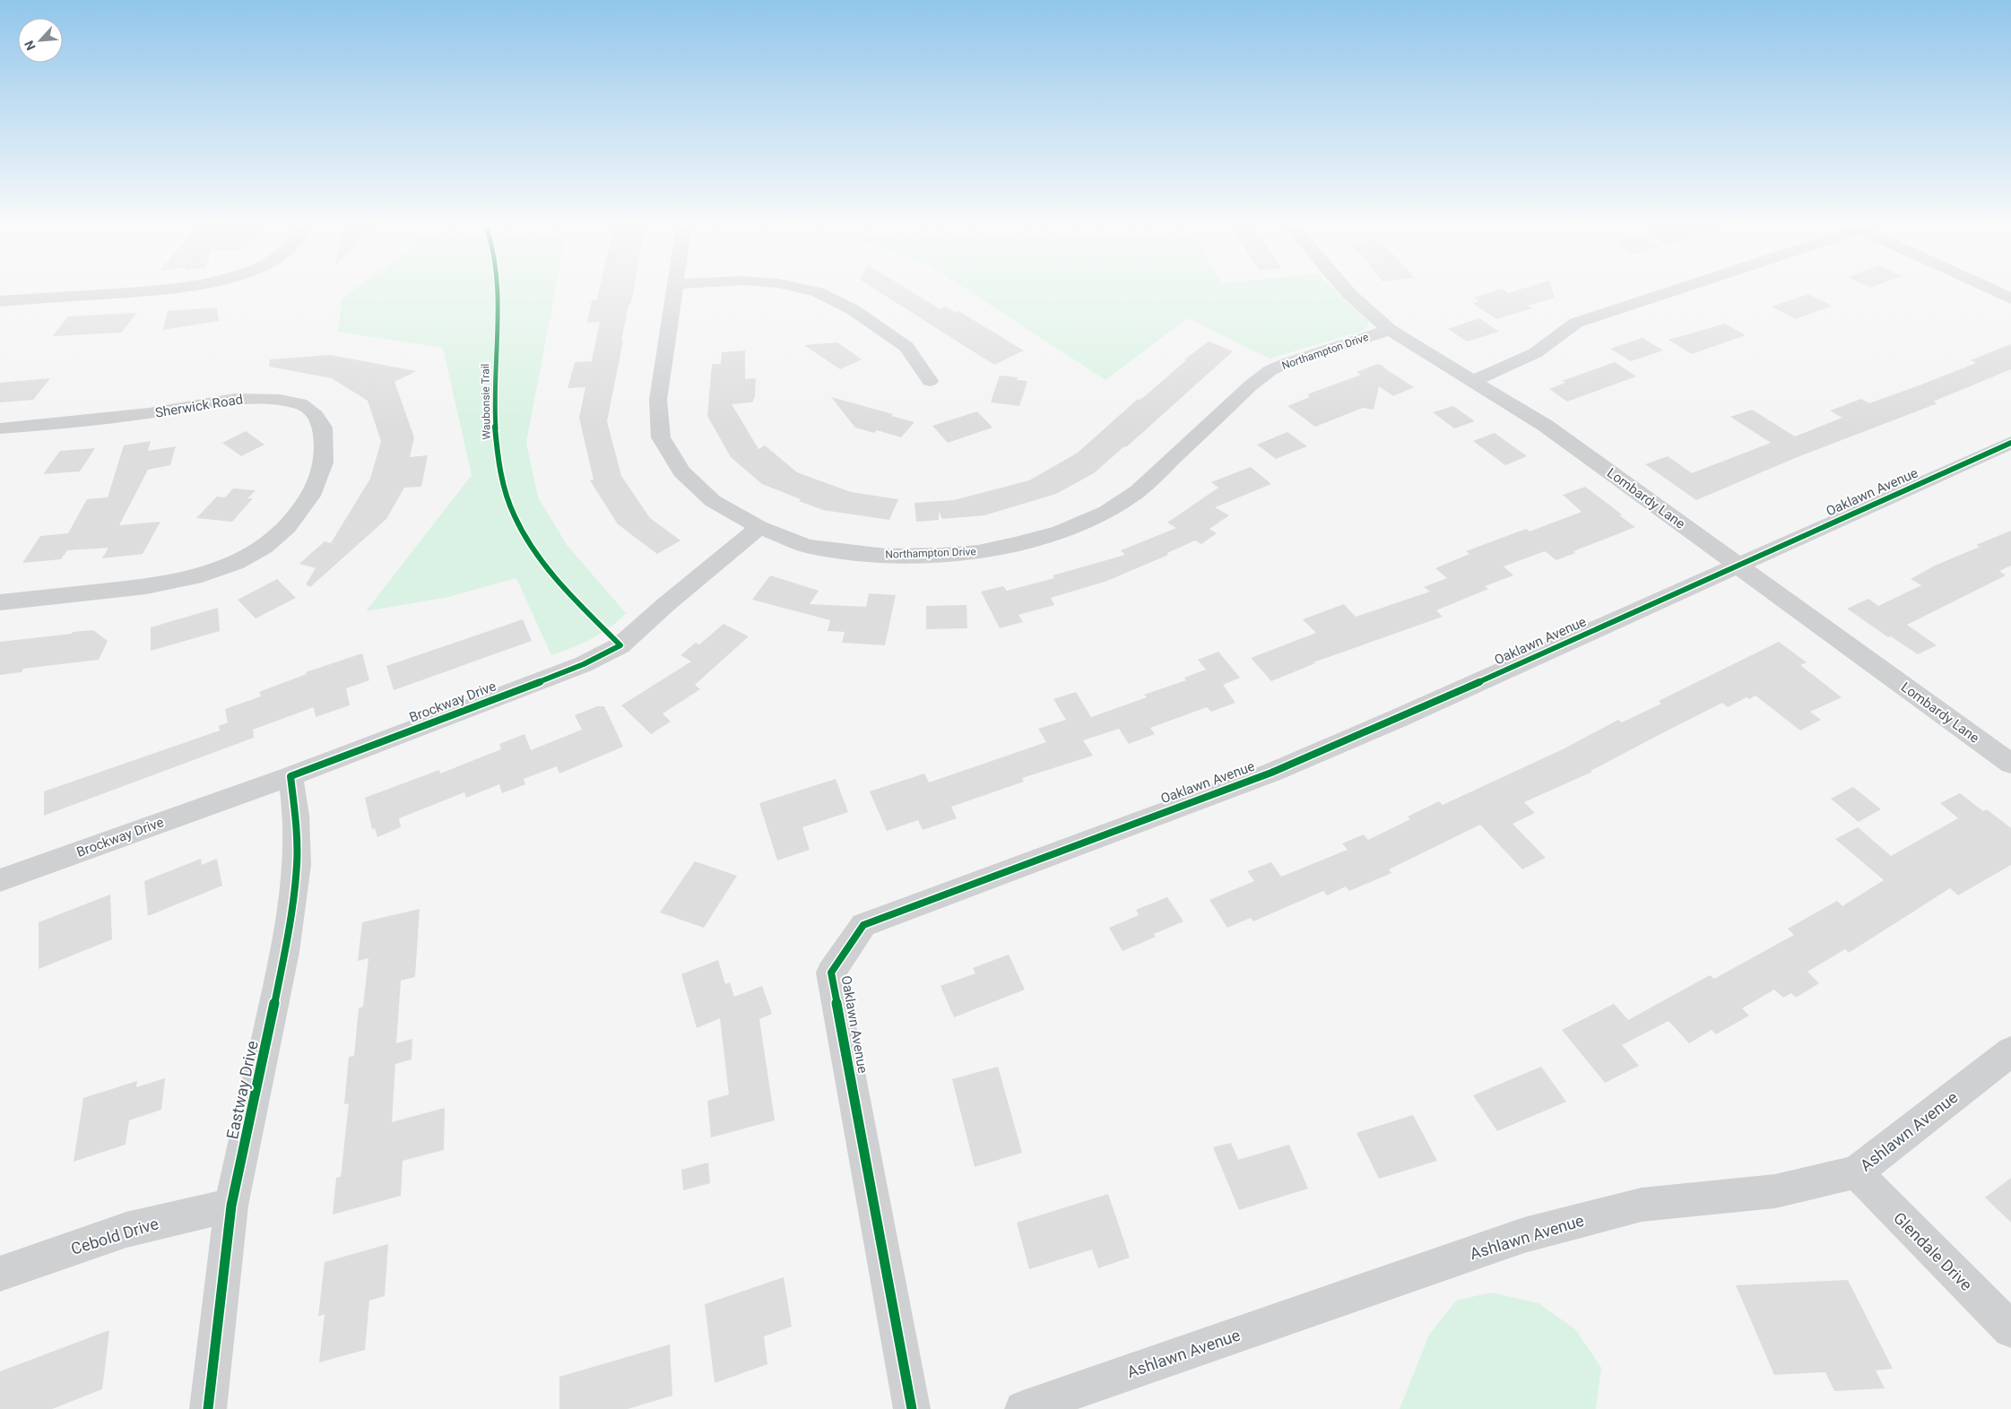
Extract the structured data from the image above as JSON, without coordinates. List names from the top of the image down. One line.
{"streets":{"street":["Northampton Drive","Sherwick Road","Oaklawn Avenue","Lombardy Lane","Brockway Drive","Eastway Drive","Ashlawn Avenue","Cebold Drive","Glendale Drive"],"cycle path":["Waubonsie Trail"]},"crossings":[["Northampton Drive","Lombardy Lane"],["Northampton Drive","Brockway Drive"],["Oaklawn Avenue","Lombardy Lane"],["Brockway Drive","Eastway Drive"],["Eastway Drive","Cebold Drive"],["Ashlawn Avenue","Glendale Drive"]],"north":"bottom left"}
